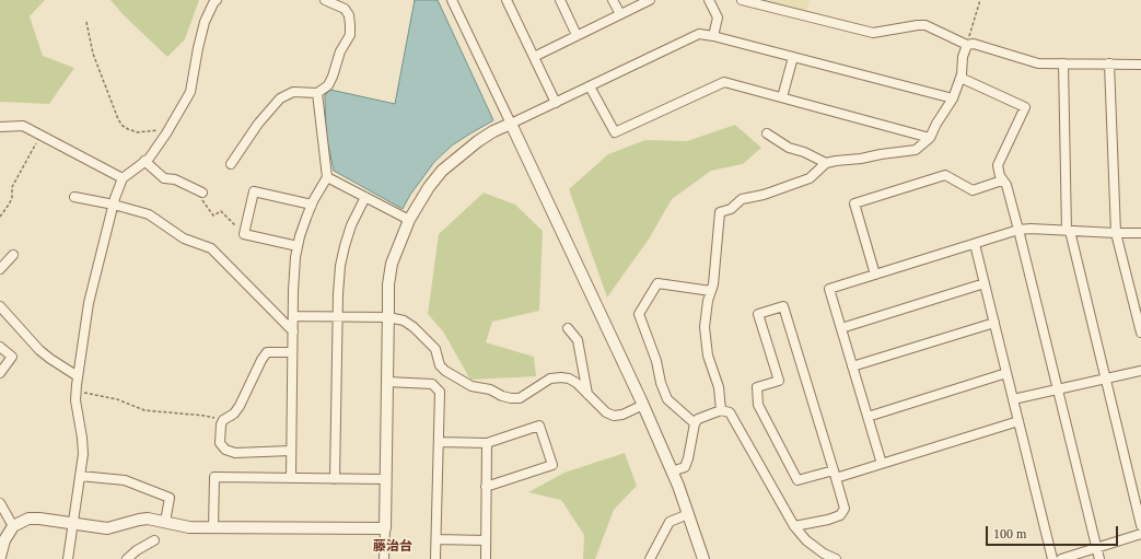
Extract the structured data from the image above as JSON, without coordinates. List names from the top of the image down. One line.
{"districts":["藤治台"],"scale_bar":"100 m"}
